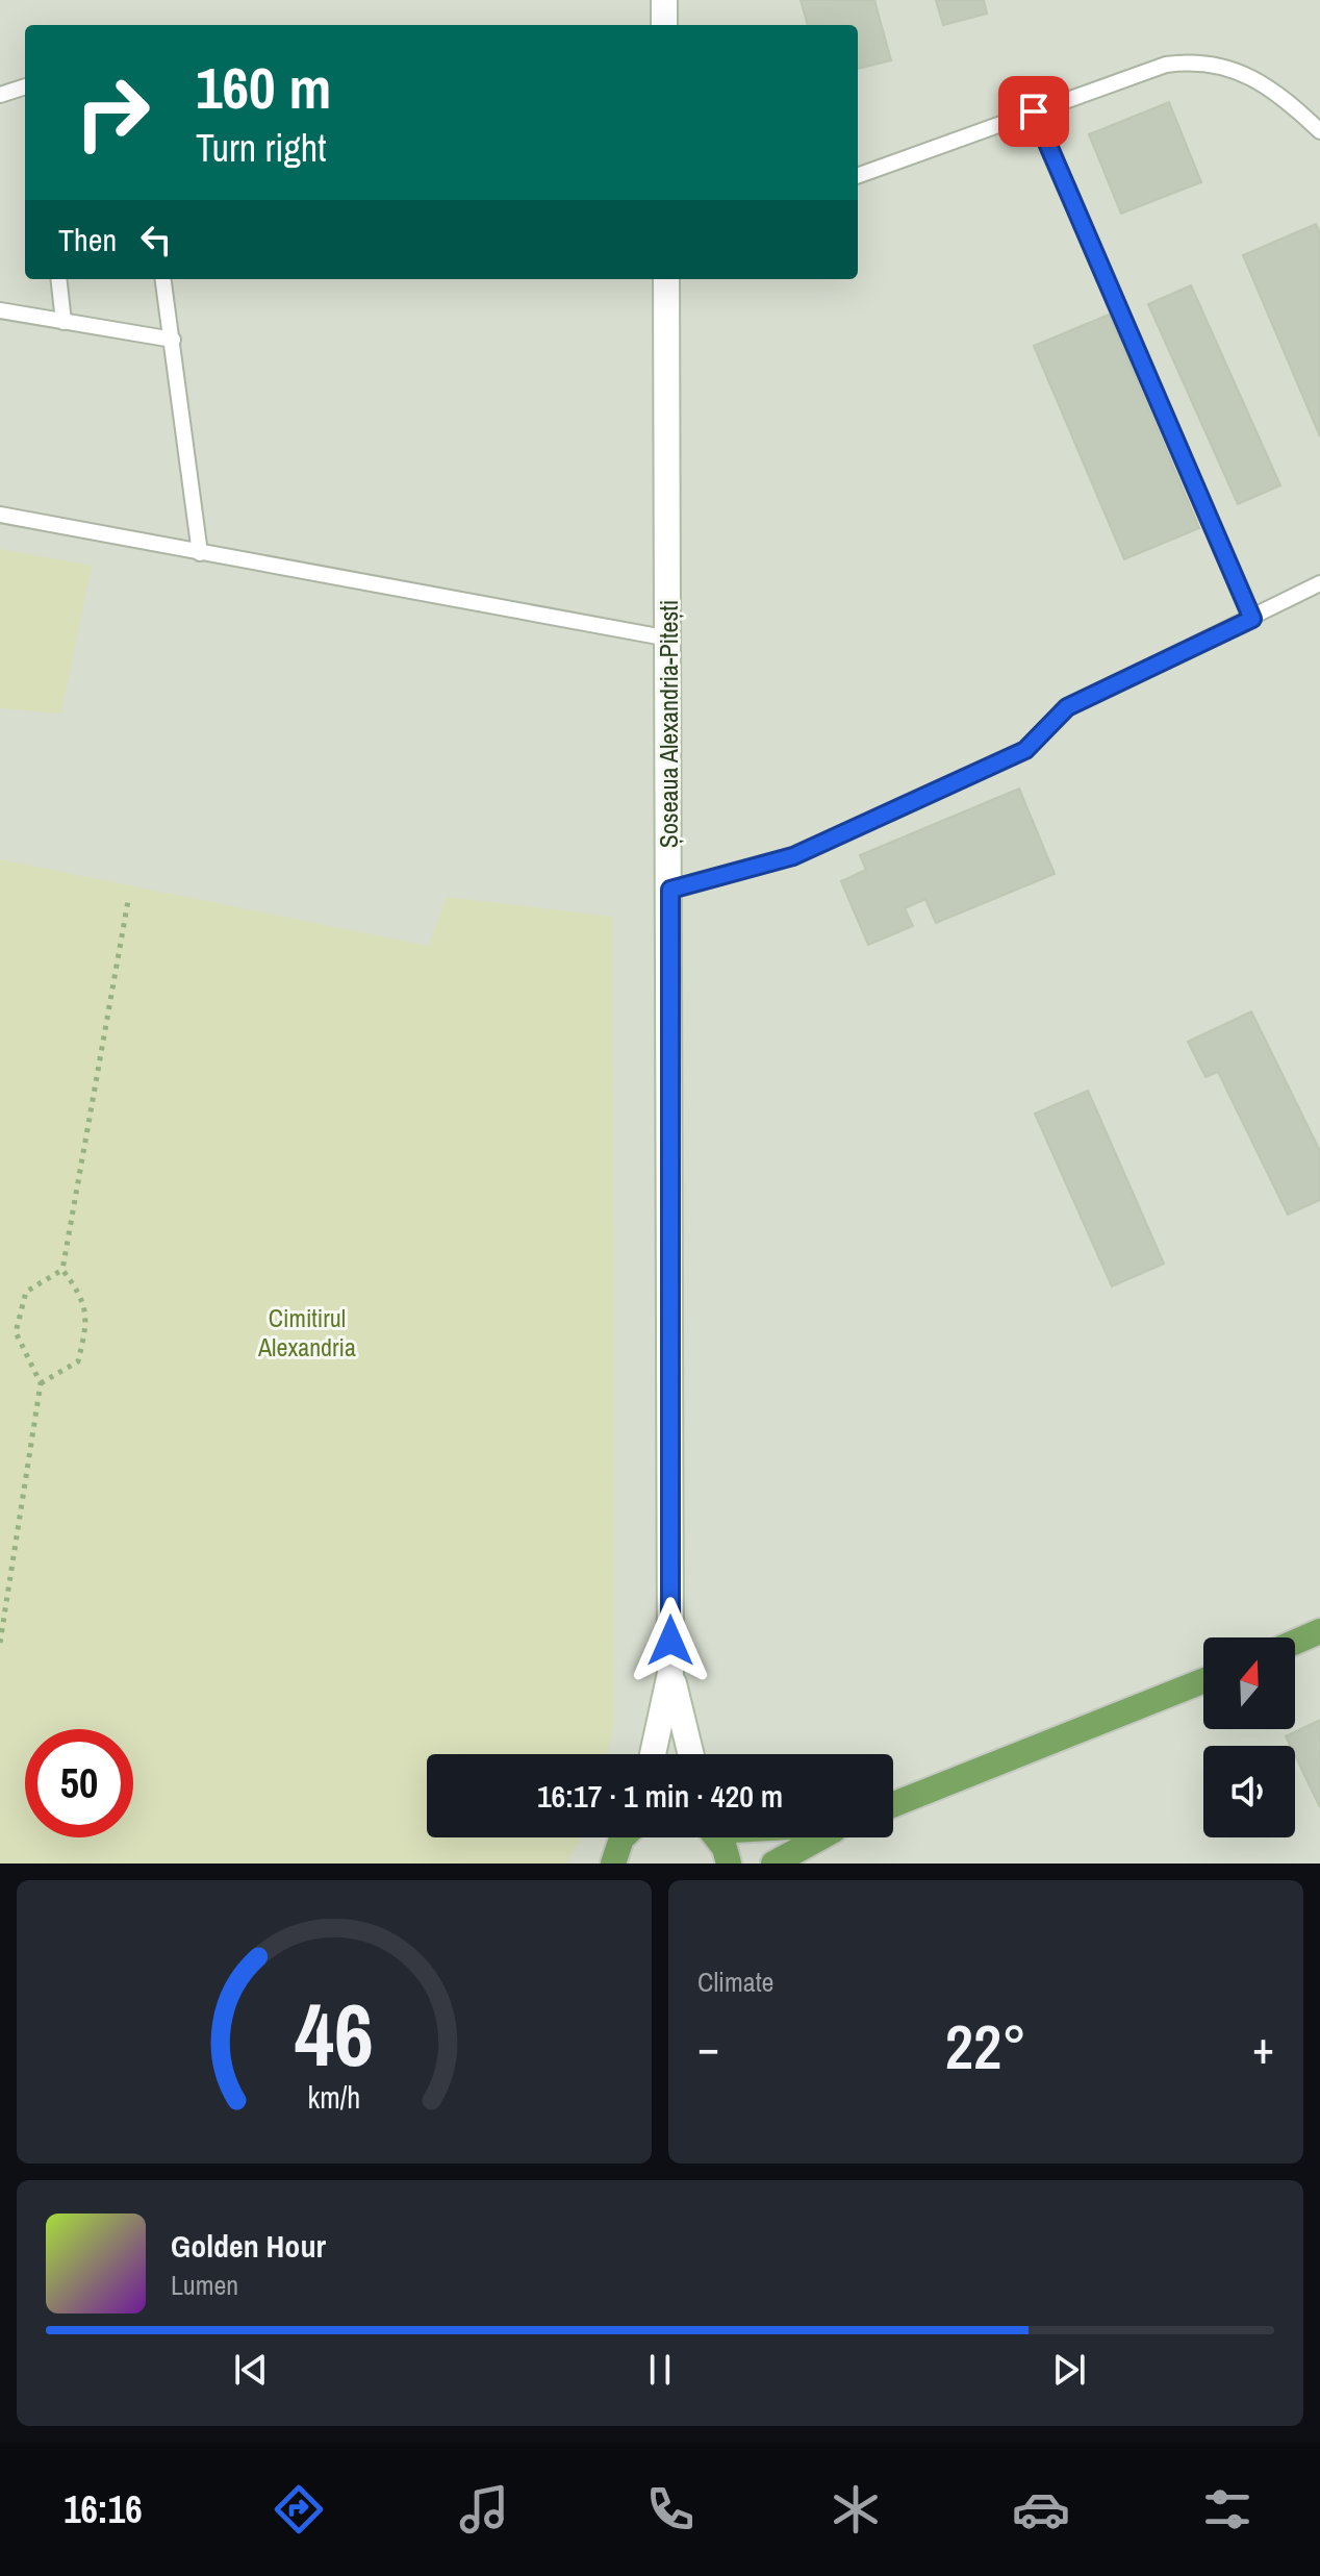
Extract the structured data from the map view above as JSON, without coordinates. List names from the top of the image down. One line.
{"streets":{"main road":["Șoseaua Alexandria-Pitești"]},"parks":["Cimitirul Alexandria"],"north":"top","page":{"turn":["160 m","Turn right"],"then":"Then","limit":"50","trip":"16:17 · 1 min · 420 m","tile":"Climate","heat":["−","22°","+"],"song":["Golden Hour","Lumen"],"tabs":"16:16","gauge":["46","km/h"]}}
